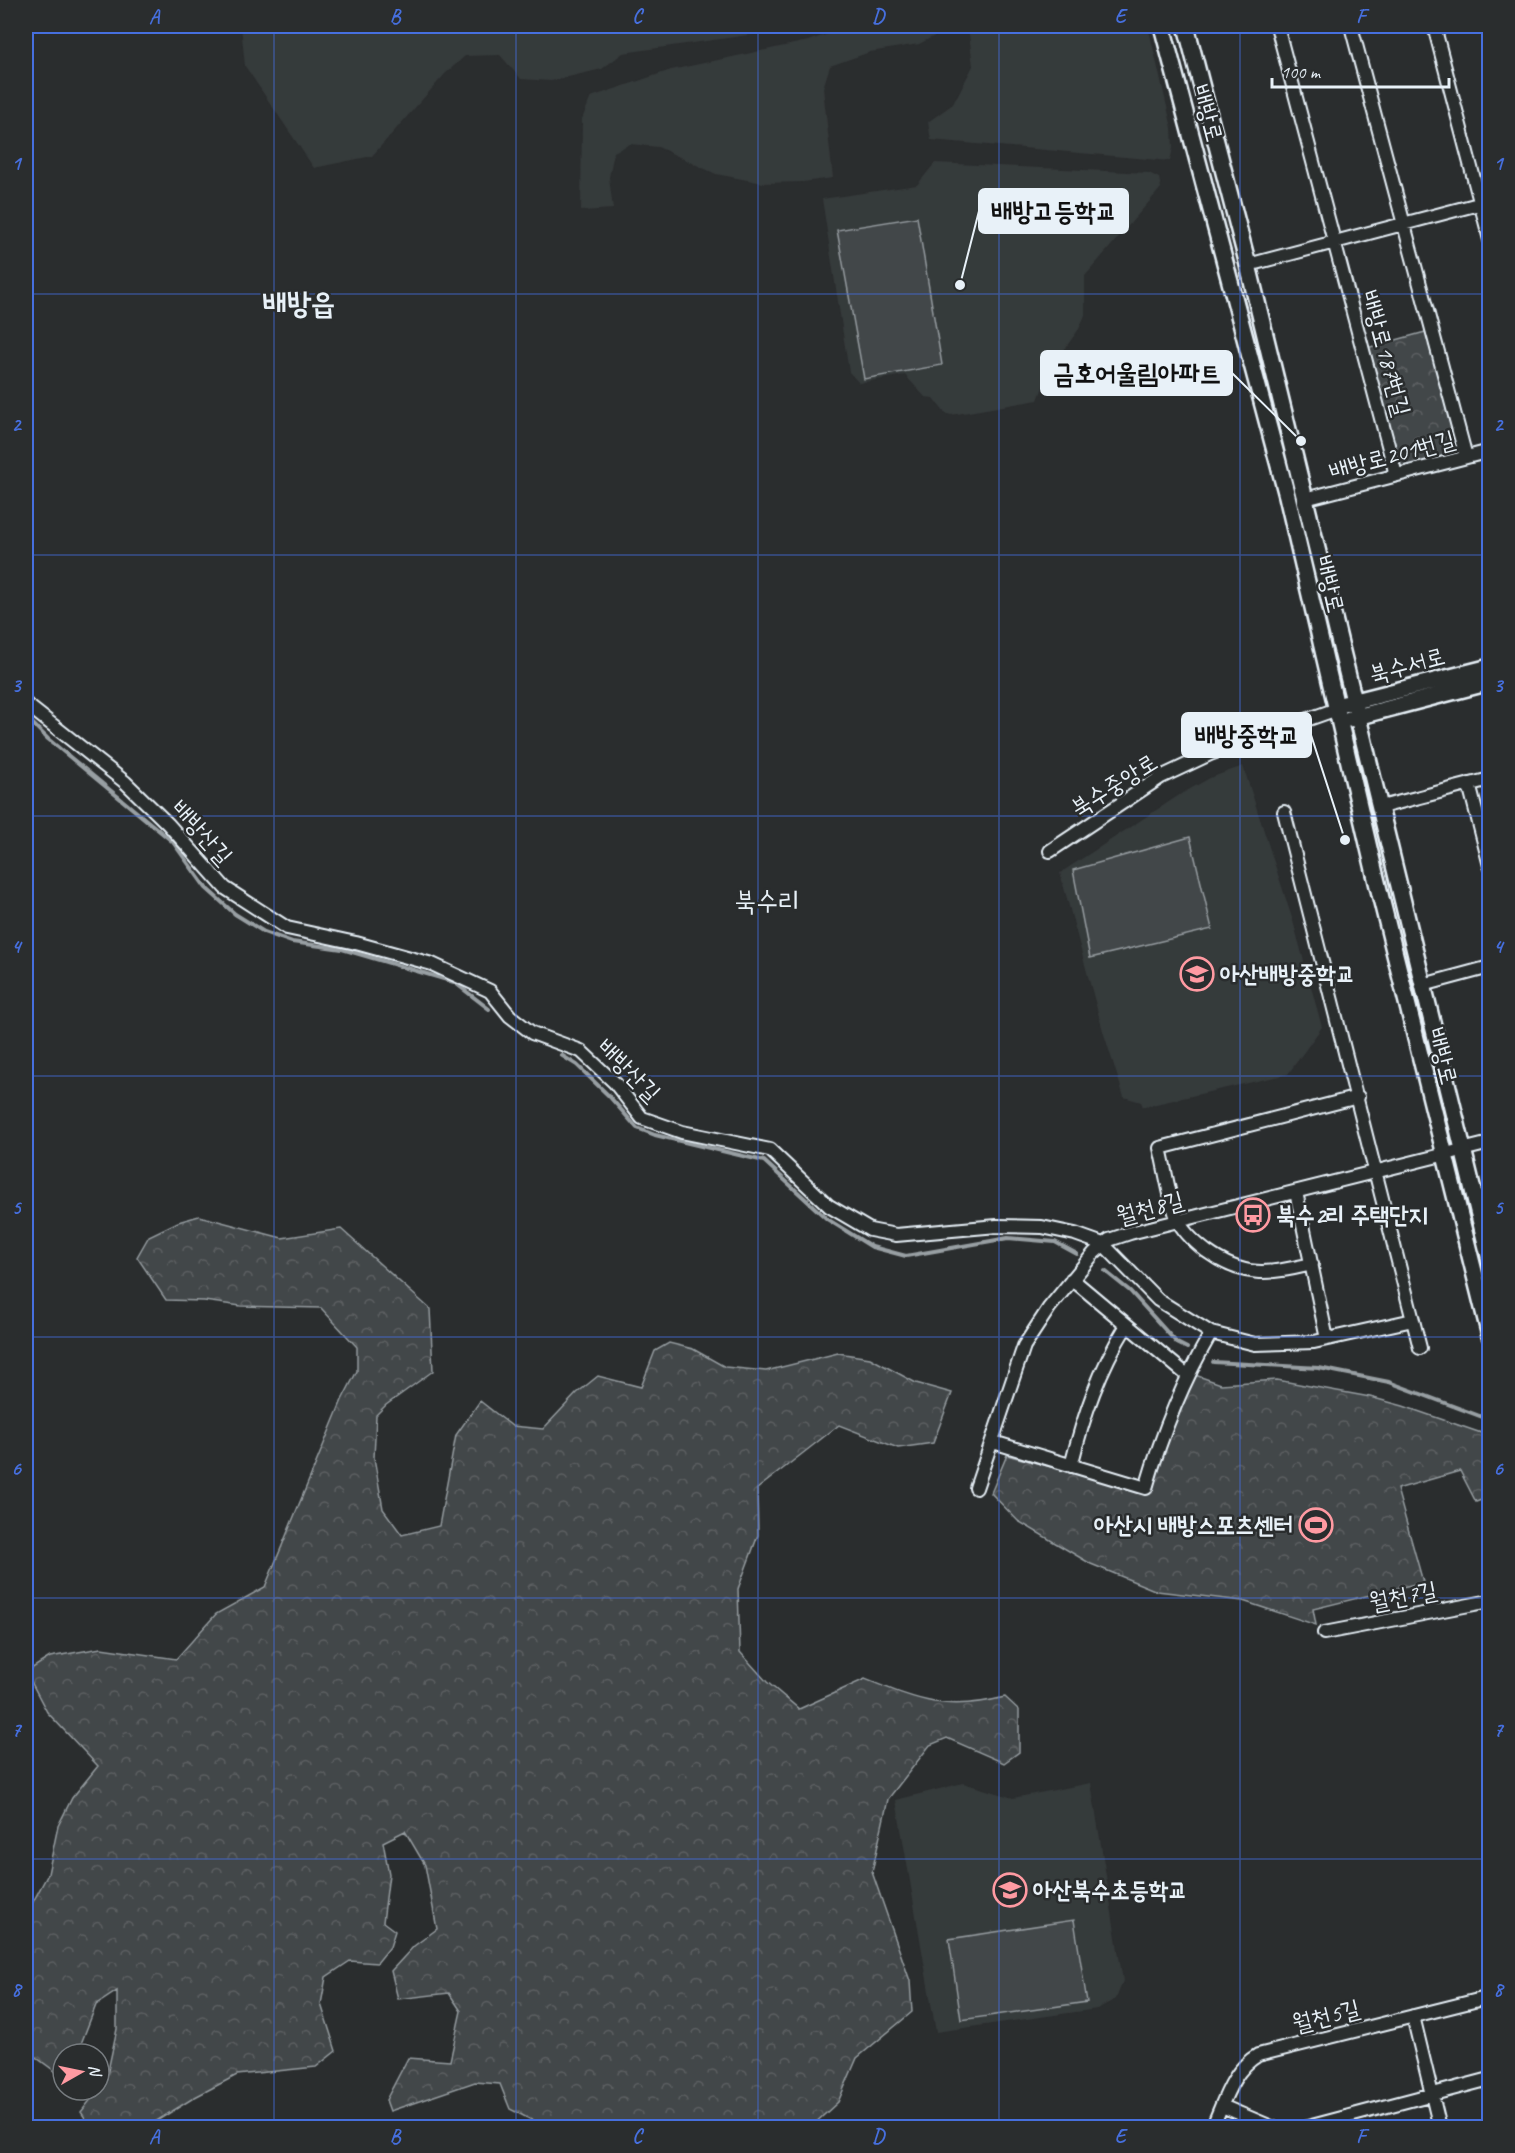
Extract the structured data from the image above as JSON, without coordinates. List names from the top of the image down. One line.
{"streets":{"street":["배방로","배방로187번길","배방로201번길","북수서로","북수중앙로","배방산길","월천8길","월천7길","월천5길"]},"crossings":[["배방로","배방로201번길"],["배방로","북수서로"],["배방로","북수중앙로"],["배방로","월천8길"],["배방로187번길","배방로201번길"],["북수서로","북수중앙로"],["배방산길","월천8길"]],"districts":["배방읍","북수리"],"places":{"other":["배방고등학교","금호어울림아파트","배방중학교"],"school or university":["아산배방중학교","아산북수초등학교"],"bus stop":["북수2리 주택단지"],"sports":["아산시 배방스포츠센터"]},"scale_bar":"100 m","north":"right","grid":{"columns":["A","B","C","D","E","F"],"rows":["1","2","3","4","5","6","7","8"]}}
